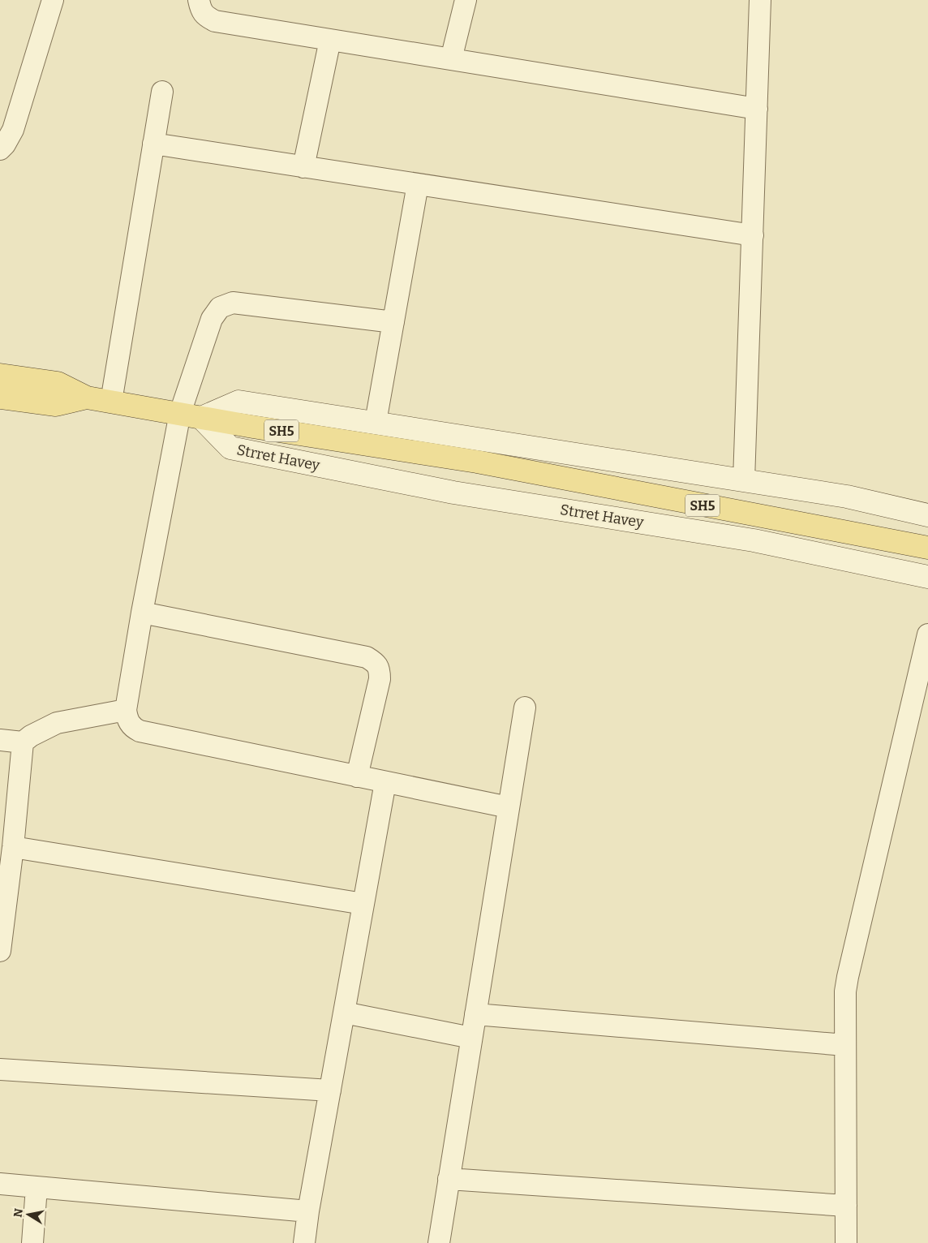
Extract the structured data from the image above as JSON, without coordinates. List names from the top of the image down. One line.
{"streets":{"main road":["SH5"],"street":["Strret Havey"]},"crossings":[["SH5","Strret Havey"]],"north":"left"}
